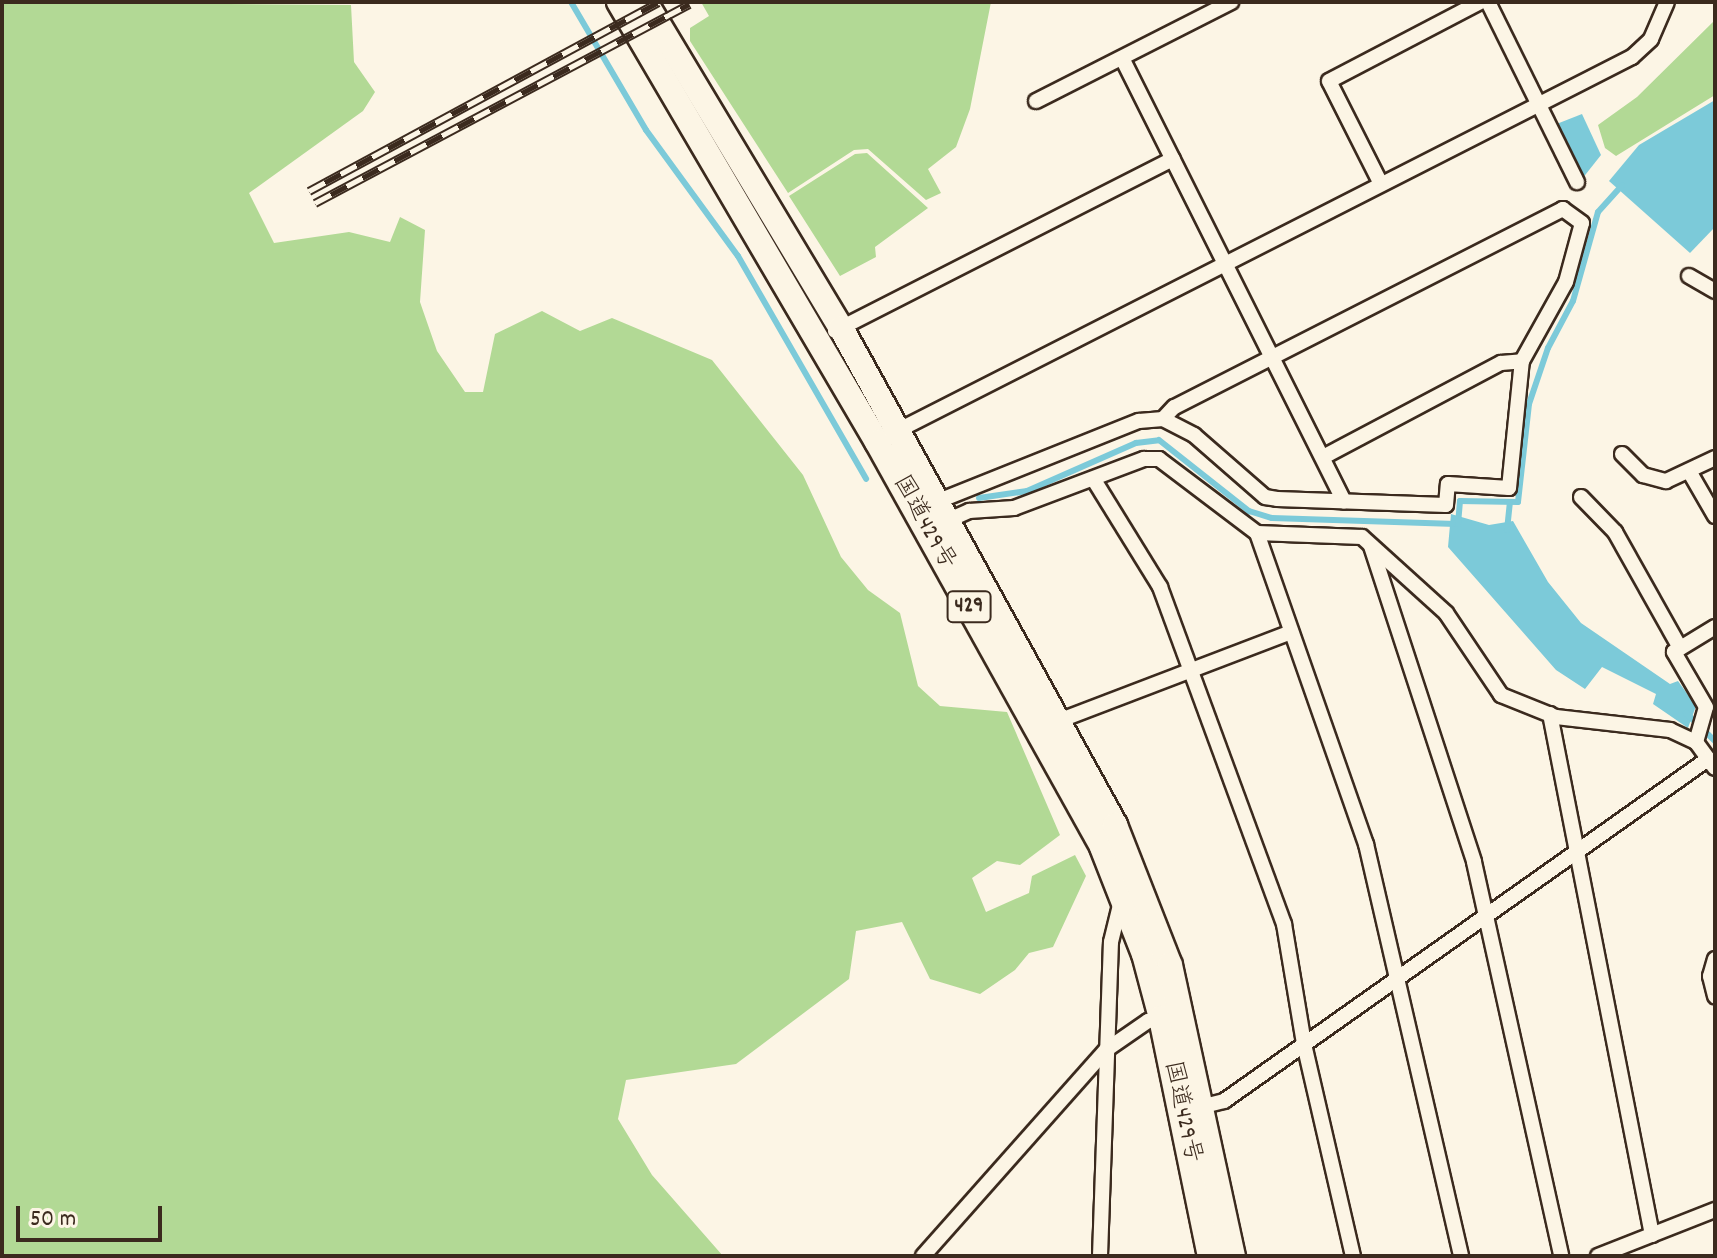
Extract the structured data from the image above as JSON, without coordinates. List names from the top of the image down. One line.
{"streets":{"highway":["国道429号","429"]},"scale_bar":"50 m"}
